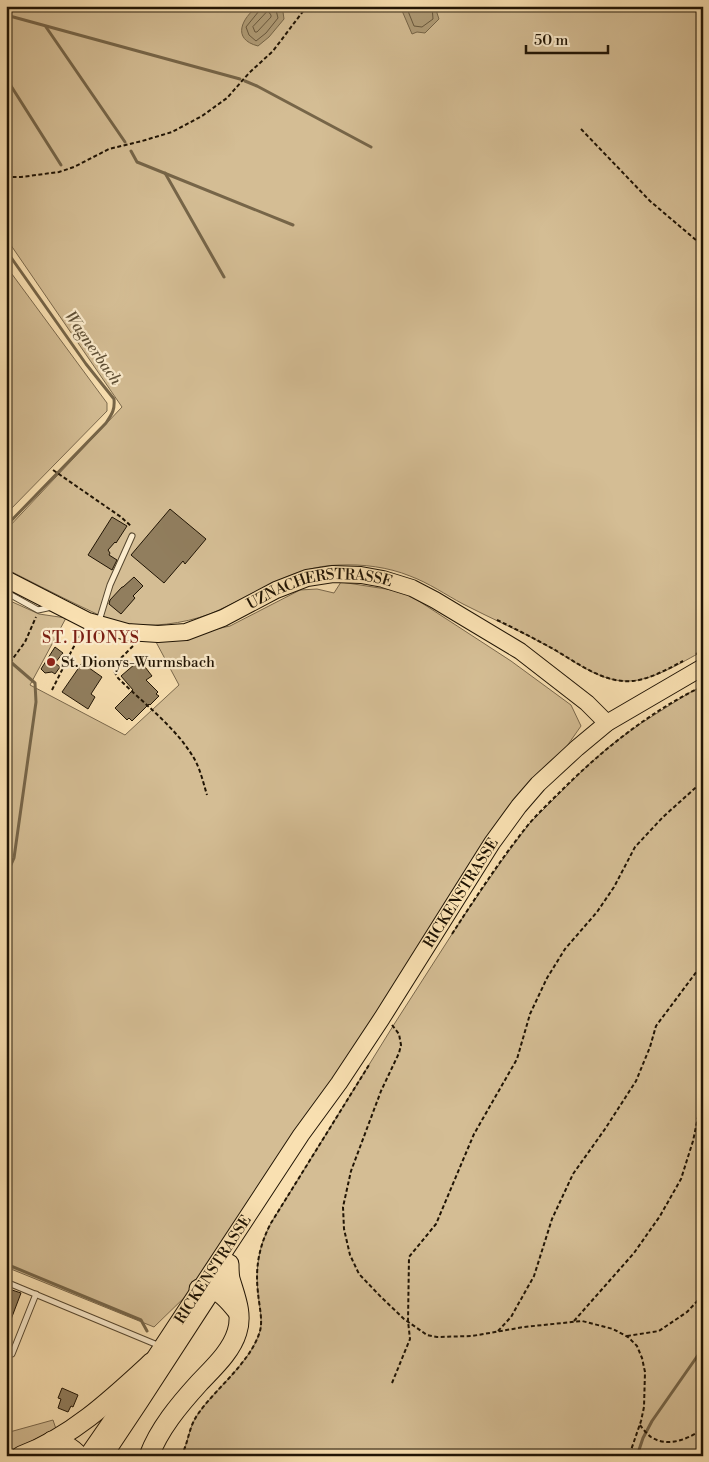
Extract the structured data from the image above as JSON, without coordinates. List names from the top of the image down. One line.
{"streets":{"main road":["UZNACHERSTRASSE","RICKENSTRASSE"]},"crossings":[["UZNACHERSTRASSE","RICKENSTRASSE"]],"districts":["ST. DIONYS"],"water":["Wagnerbach"],"places":["St. Dionys-Wurmsbach"],"scale_bar":"50 m"}
